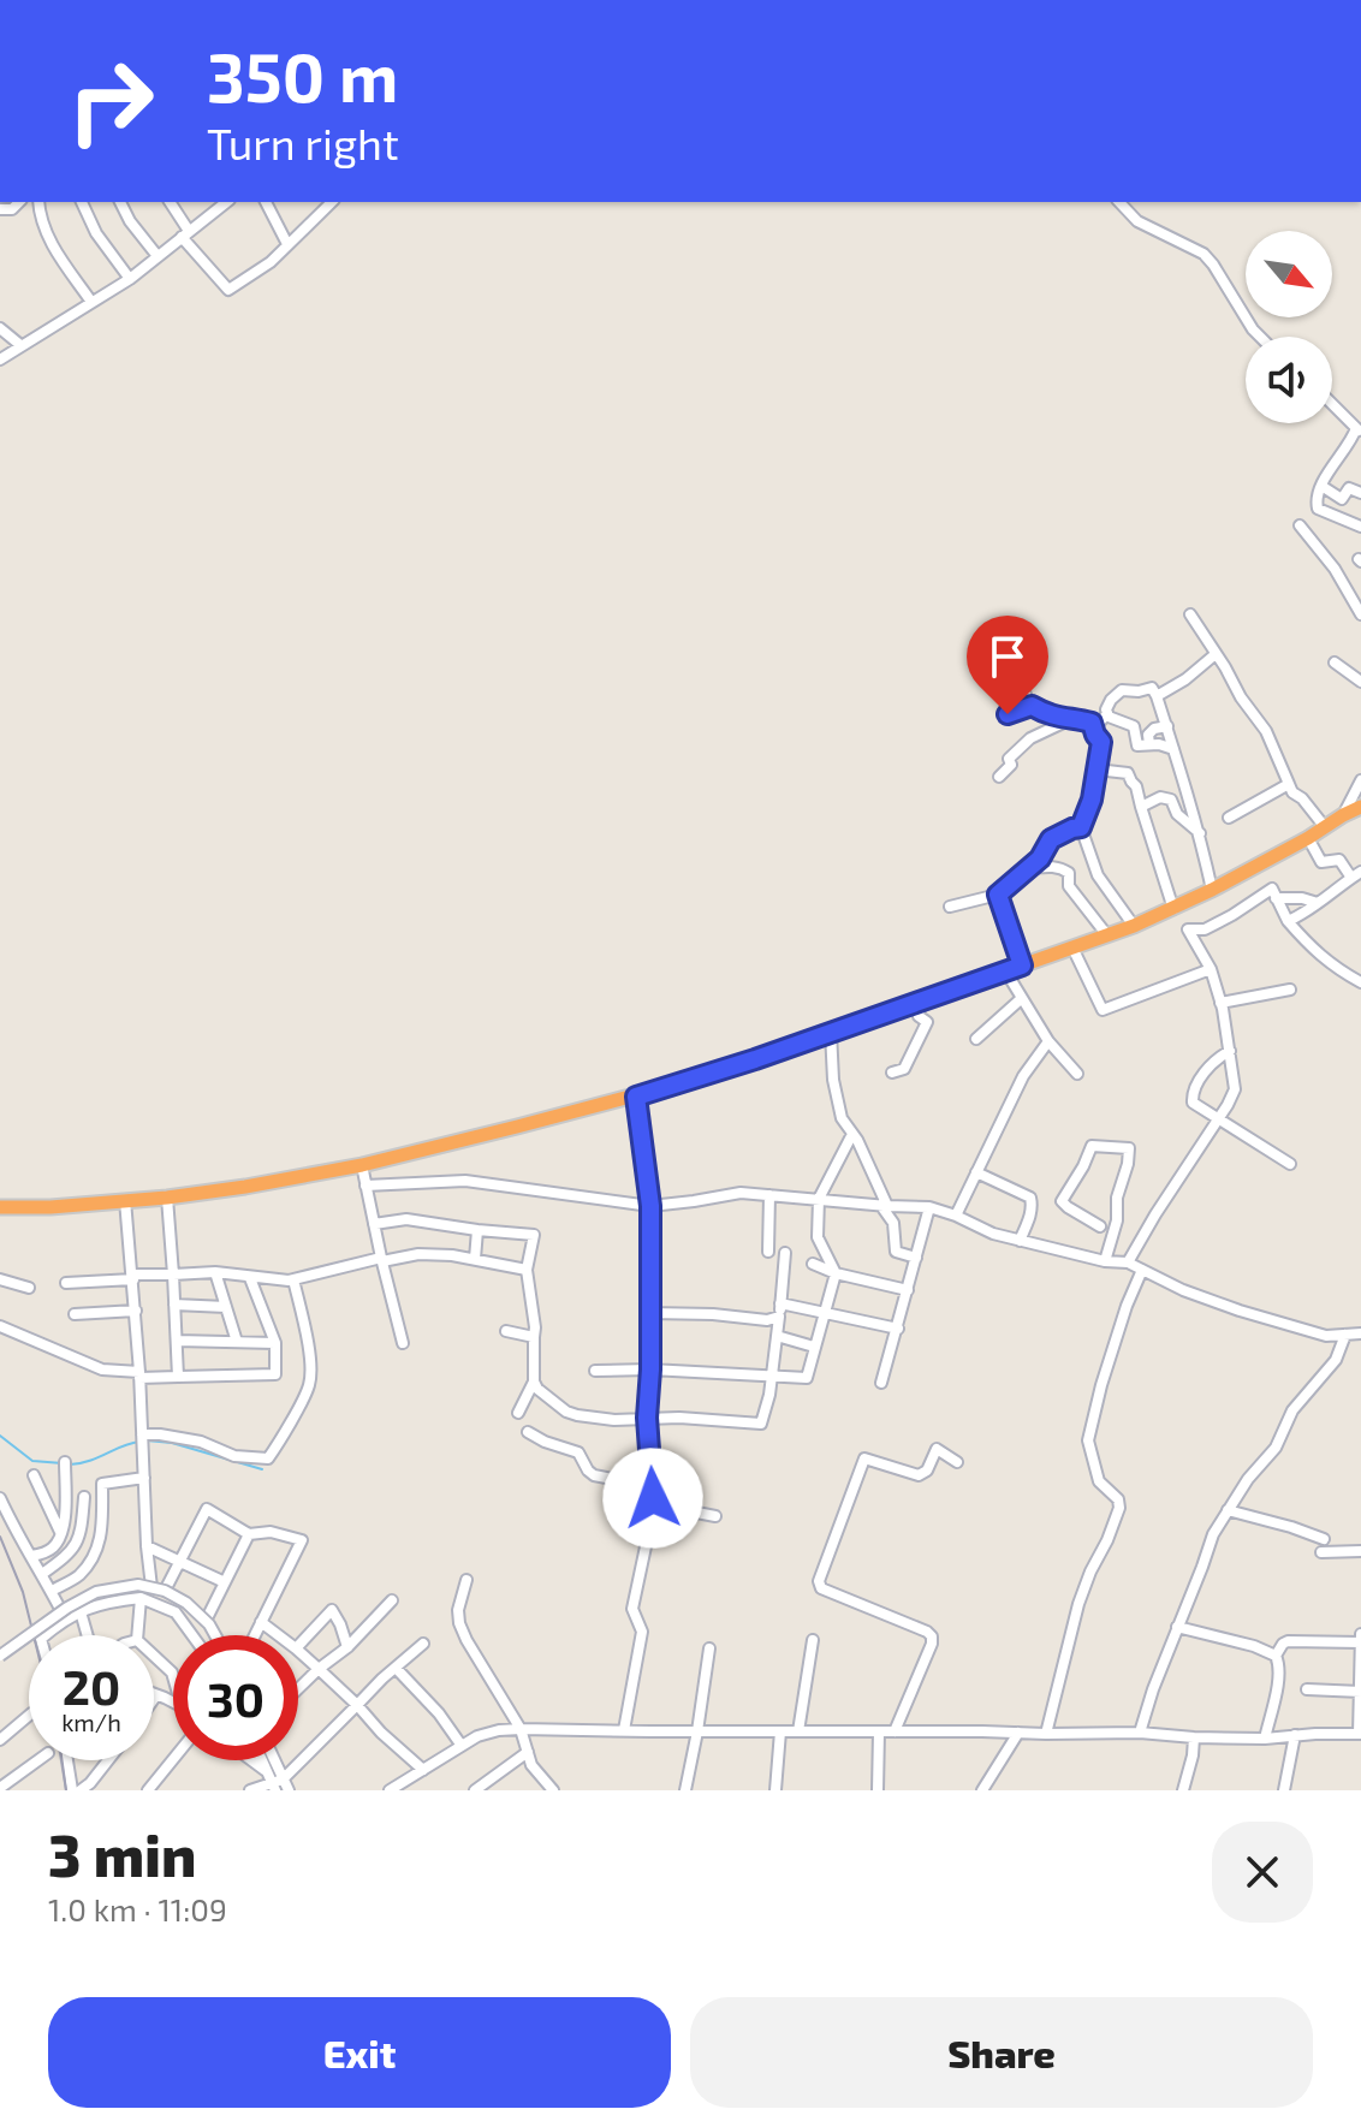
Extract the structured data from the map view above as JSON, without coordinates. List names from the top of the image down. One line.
{"north":"bottom right","page":{"turn":["350 m","Turn right"],"speed":"20 km/h","limit":"30","heading":["3 min","1.0 km · 11:09"],"buttons":["Exit","Share"]}}
